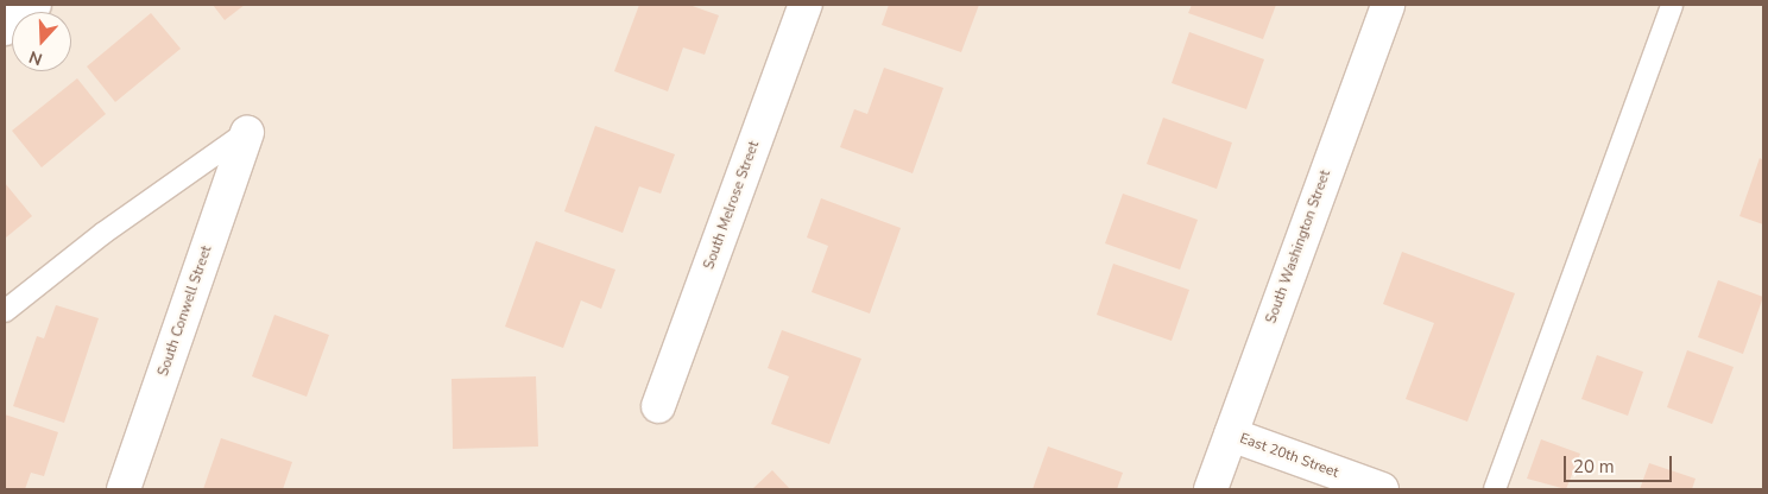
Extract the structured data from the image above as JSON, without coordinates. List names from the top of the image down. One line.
{"streets":{"street":["South Melrose Street","South Washington Street","South Conwell Street","East 20th Street"]},"crossings":[["South Washington Street","East 20th Street"]],"scale_bar":"20 m","north":"bottom"}
